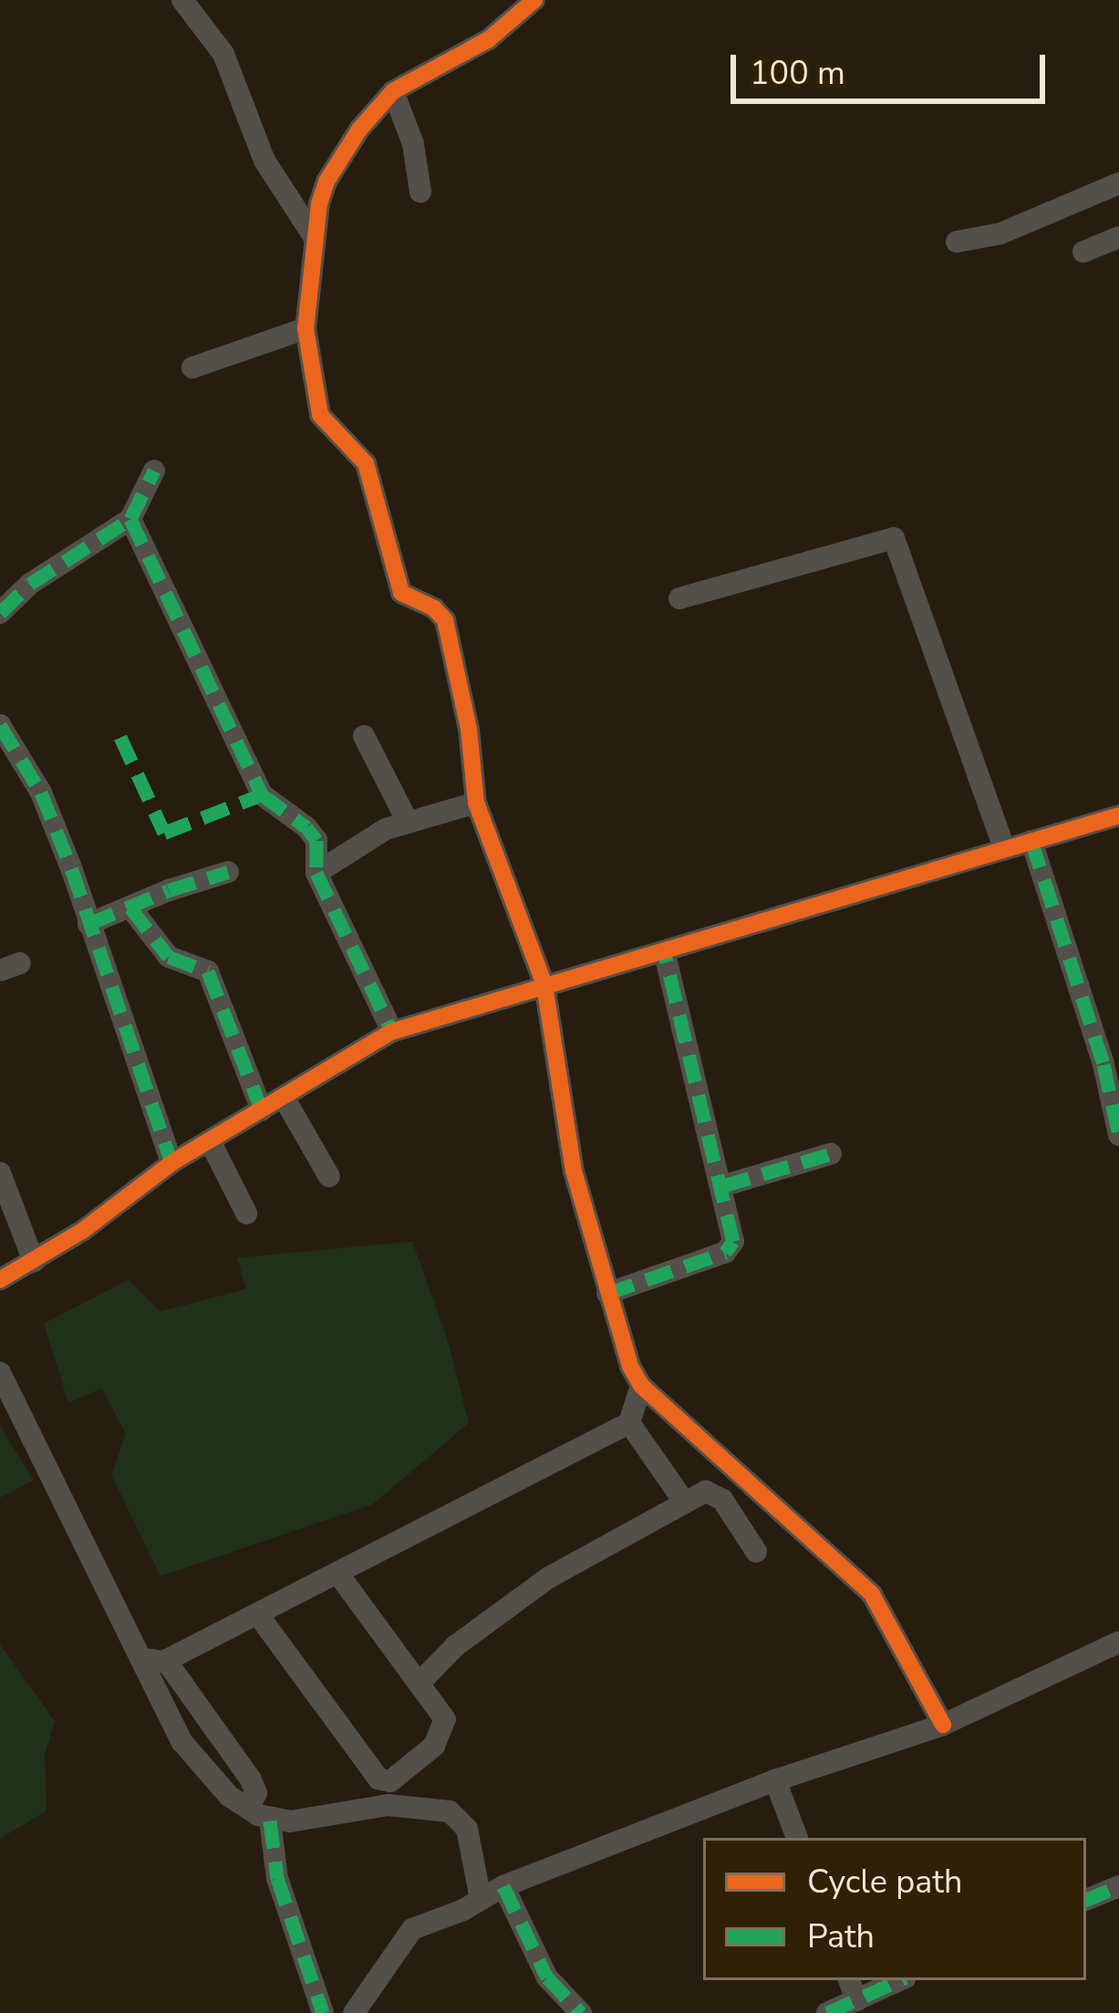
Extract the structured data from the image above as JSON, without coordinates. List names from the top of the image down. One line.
{"legend":["Cycle path","Path"],"scale_bar":"100 m"}
